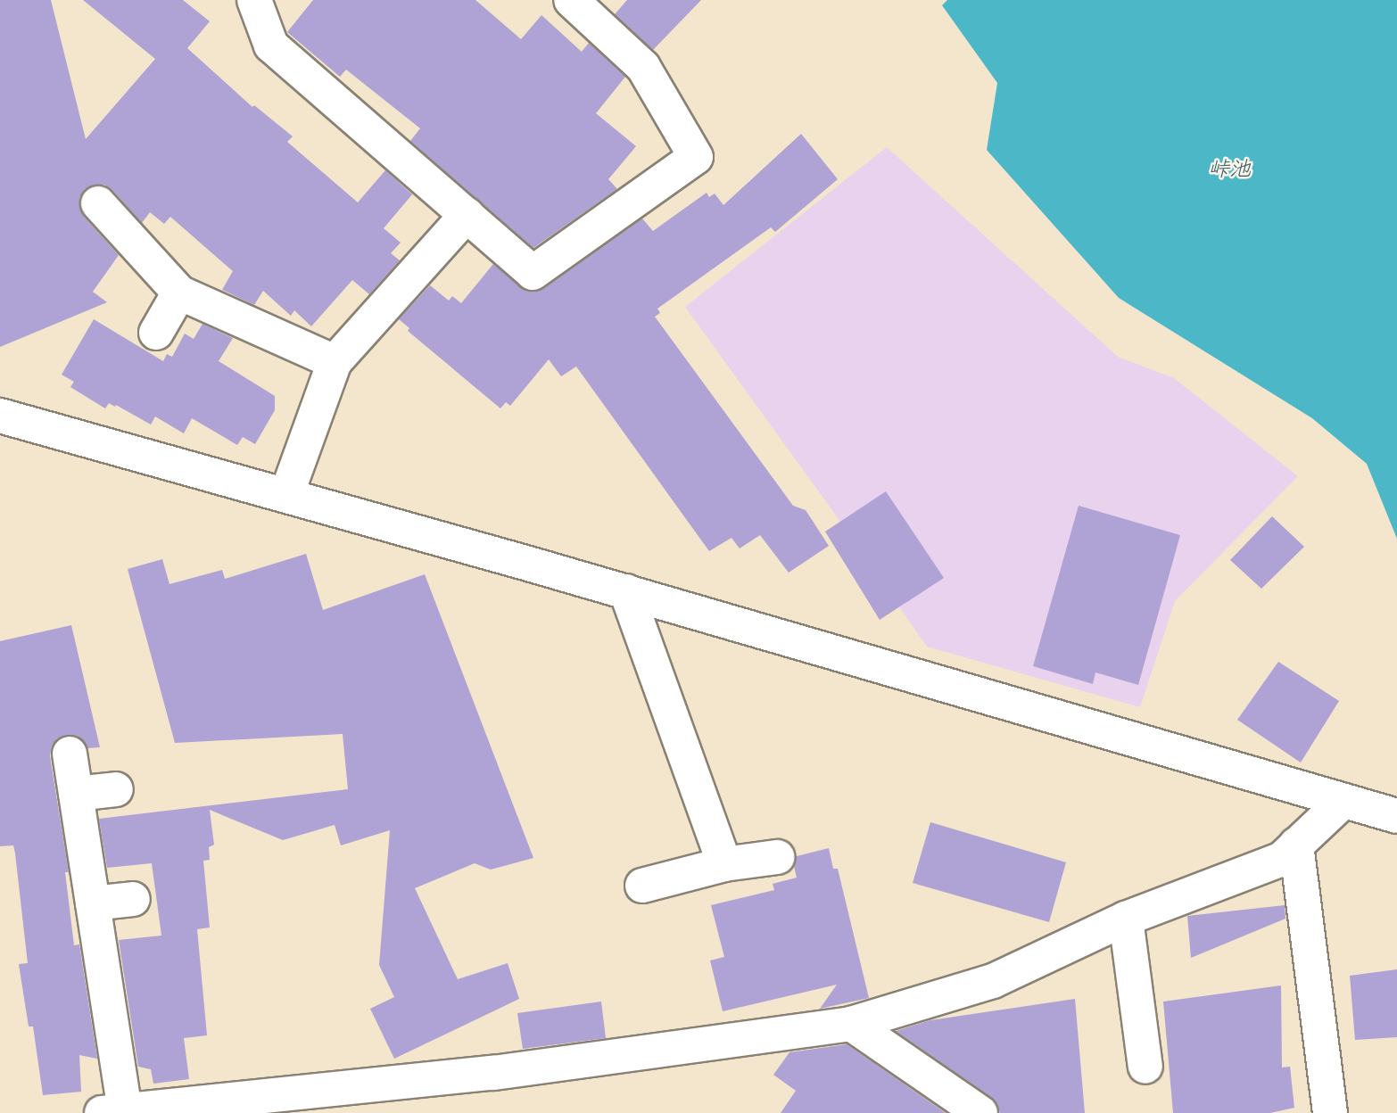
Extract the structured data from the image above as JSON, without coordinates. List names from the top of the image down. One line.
{"water":["峠池"]}
